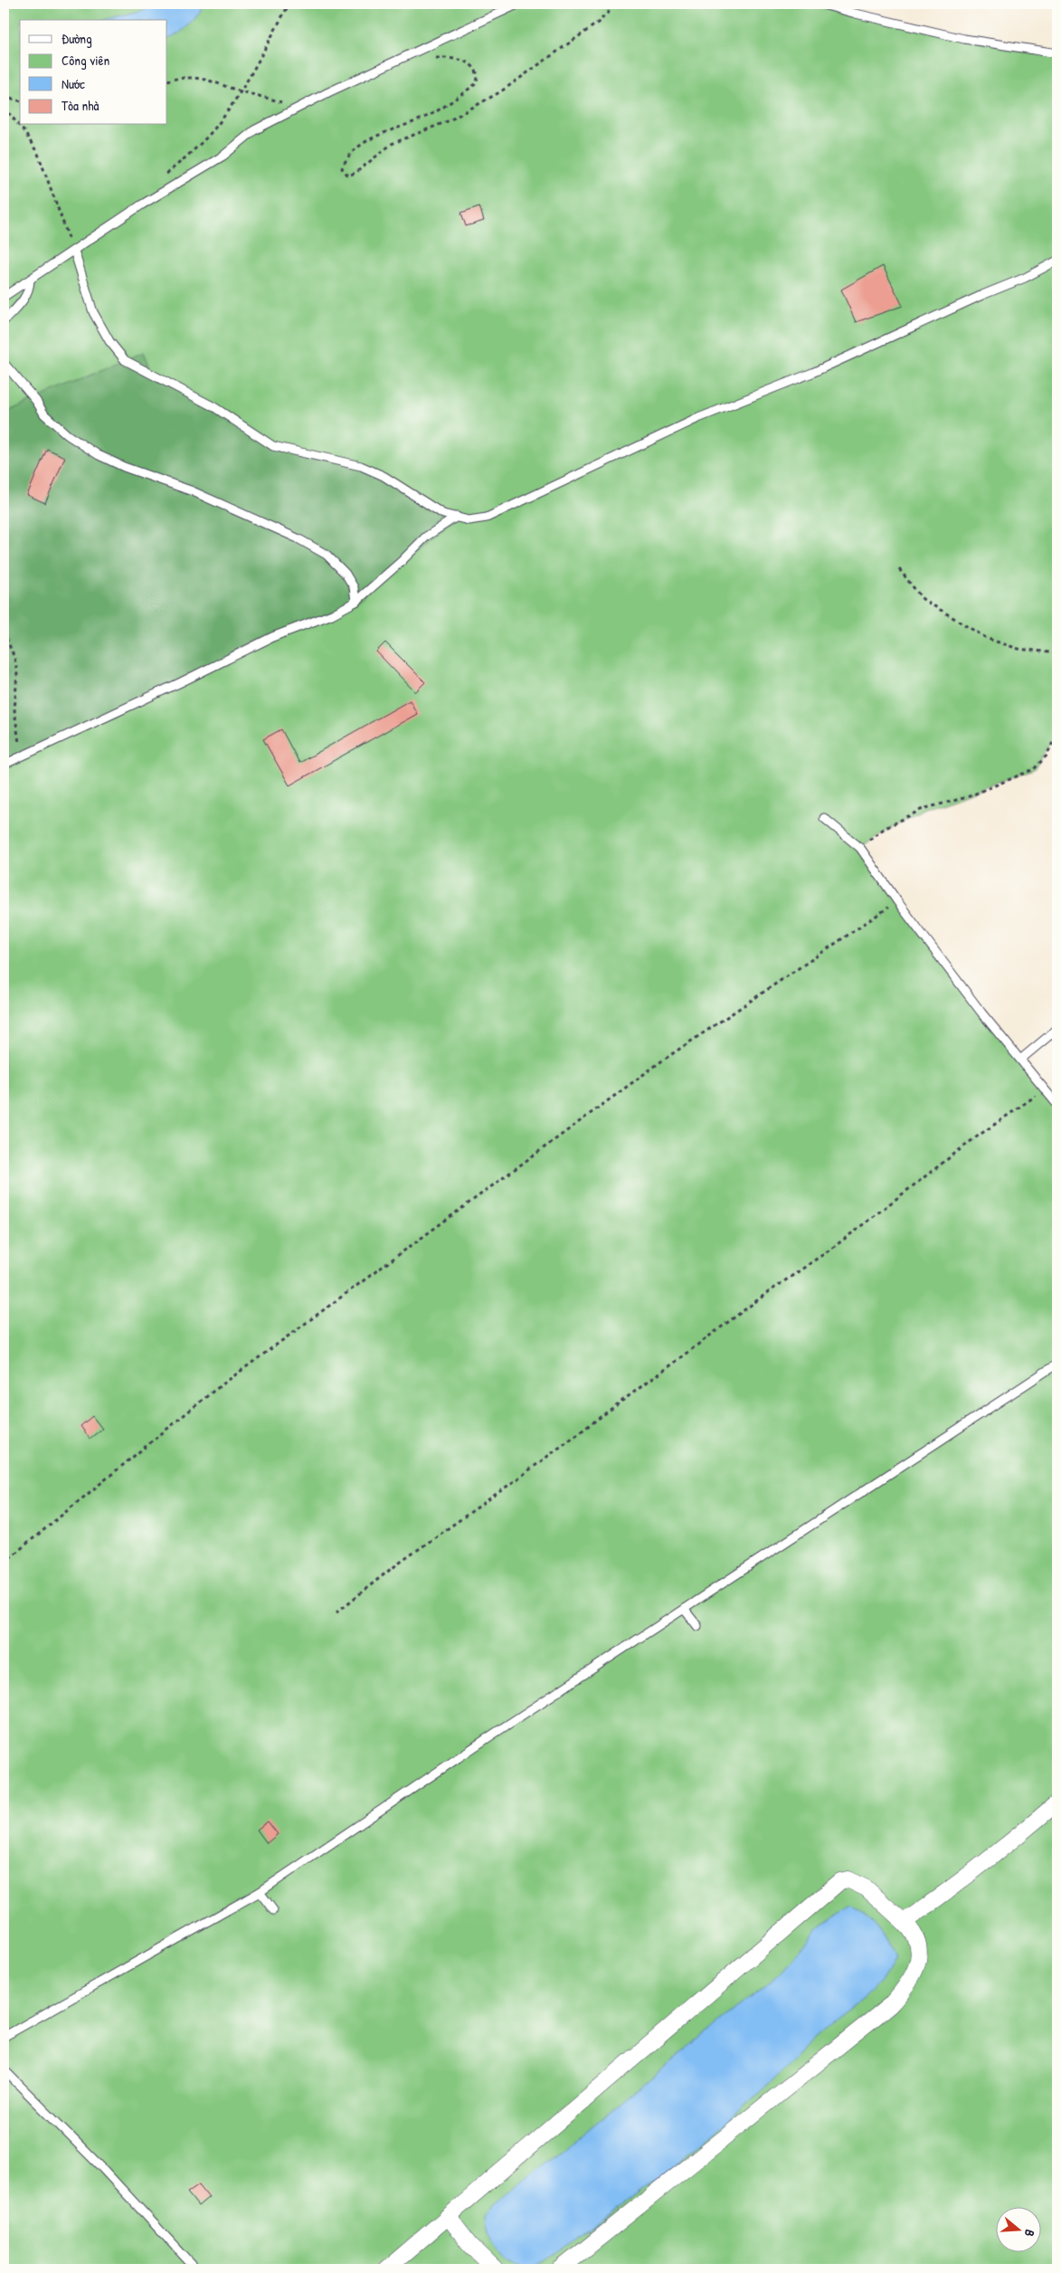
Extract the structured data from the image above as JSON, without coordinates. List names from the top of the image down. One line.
{"legend":["Đường","Công viên","Nước","Tòa nhà"],"north":"right"}
